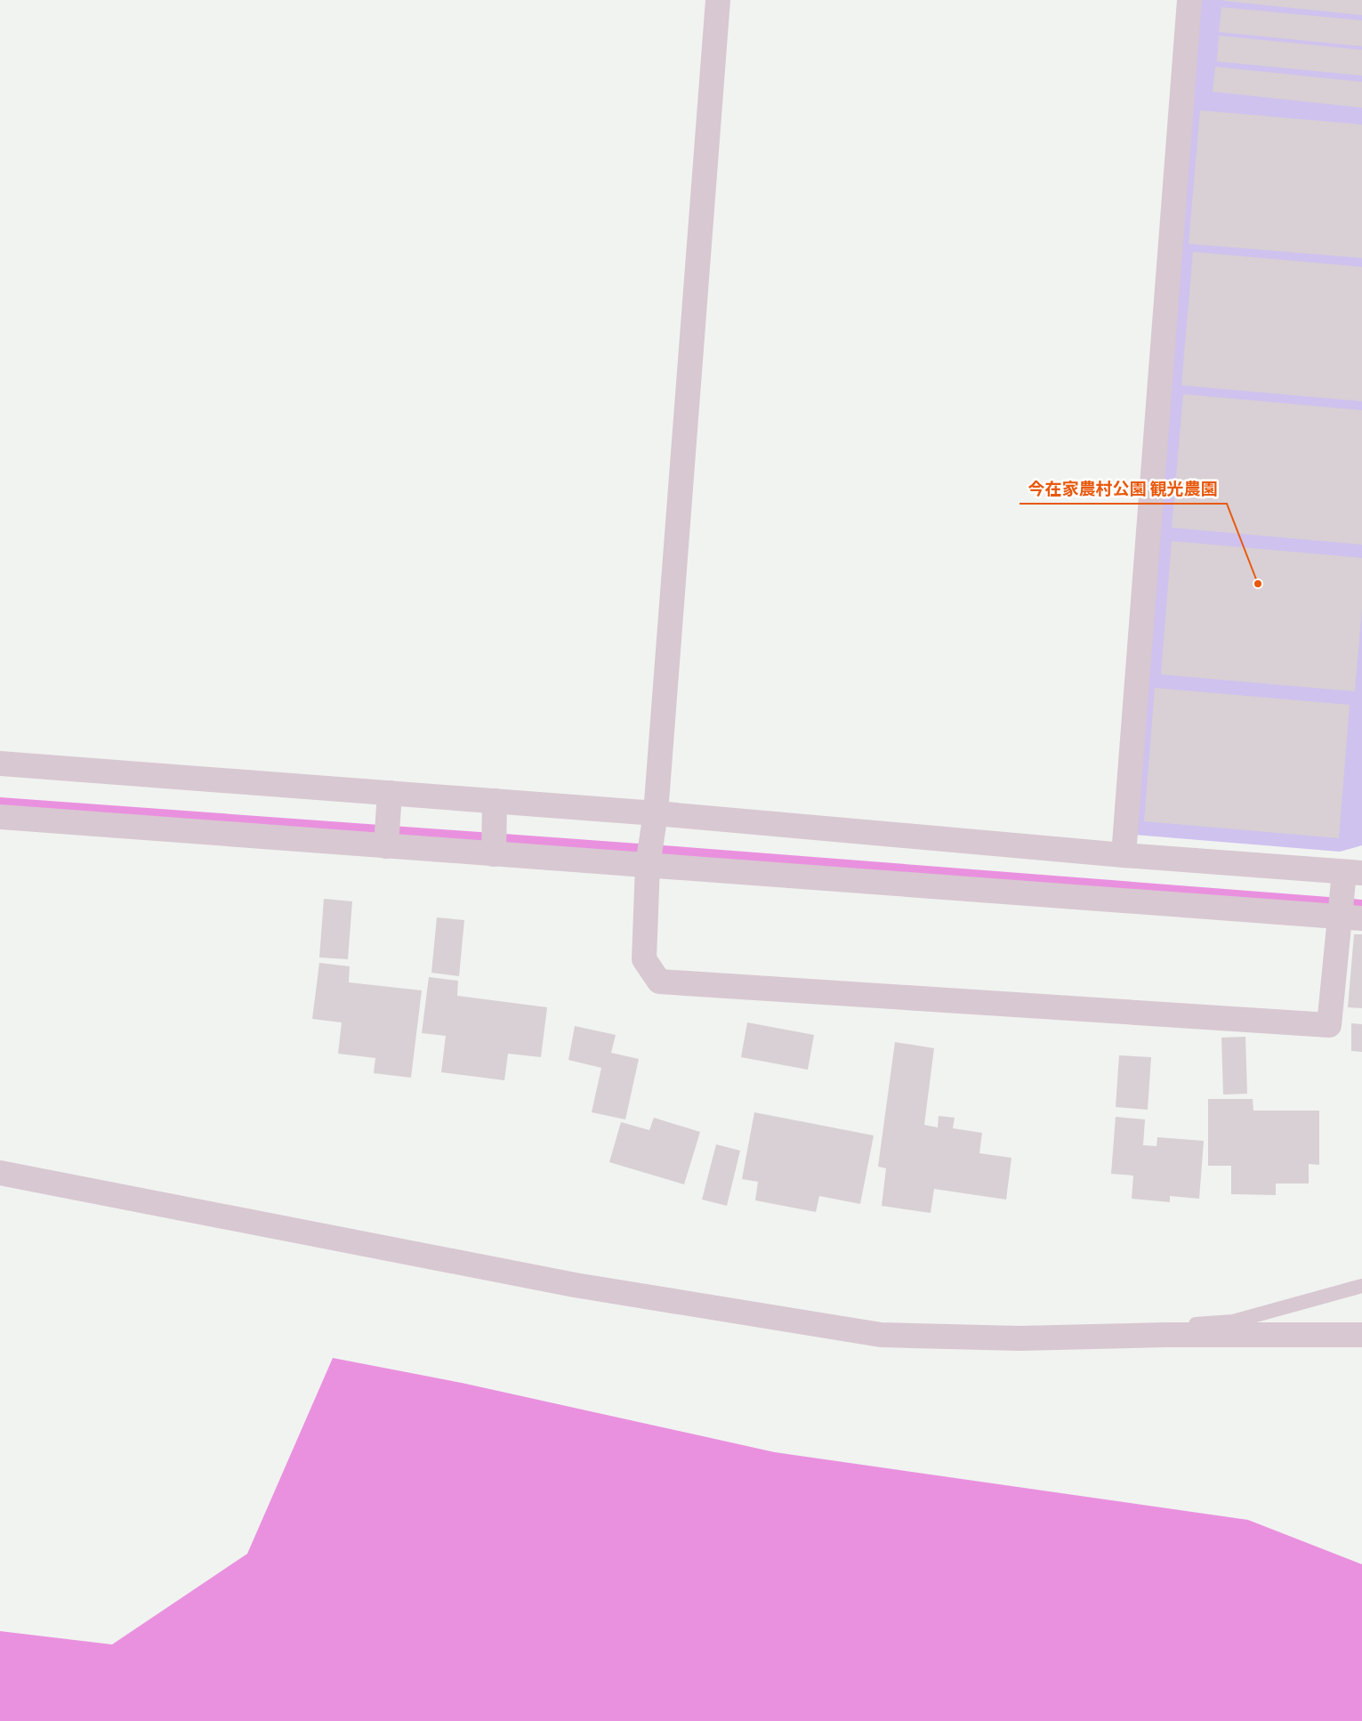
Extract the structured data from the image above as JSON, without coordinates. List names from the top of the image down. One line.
{"places":["今在家農村公園 観光農園"]}
